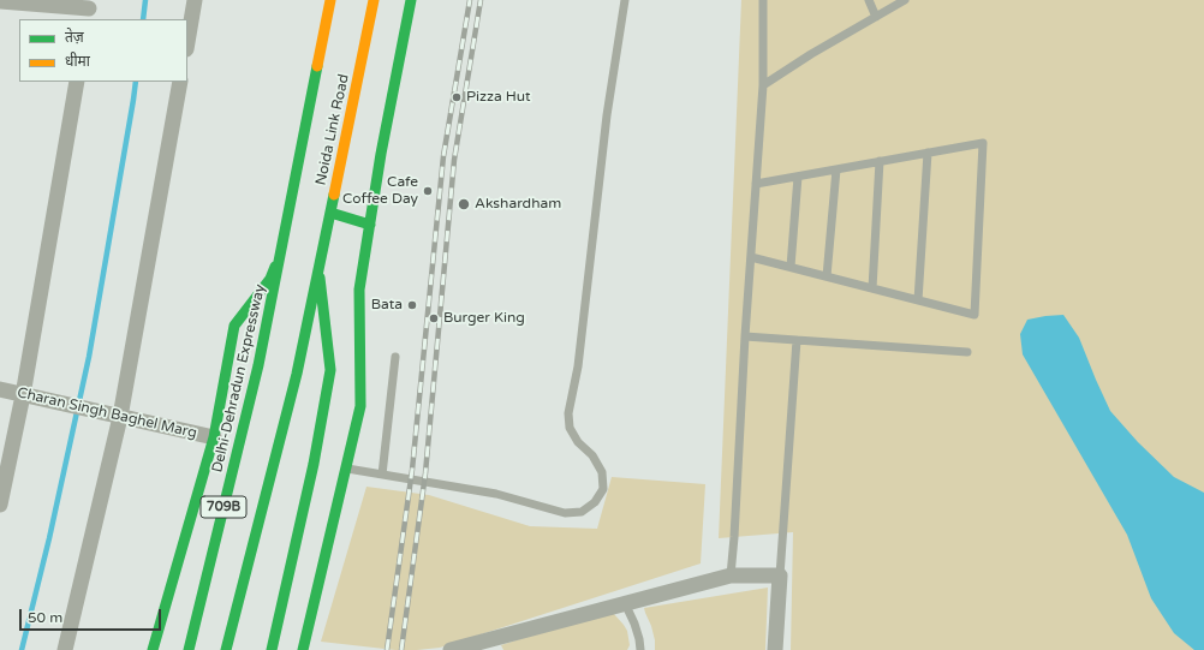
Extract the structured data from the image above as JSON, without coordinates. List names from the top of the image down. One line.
{"streets":{"main road":["Noida Link Road","Delhi-Dehradun Expressway","709B"],"street":["Charan Singh Baghel Marg"]},"crossings":[["Noida Link Road","Delhi-Dehradun Expressway"],["Noida Link Road","709B"]],"places":["Pizza Hut","Cafe Coffee Day","Akshardham","Bata","Burger King"],"legend":["तेज़","धीमा"],"scale_bar":"50 m"}
